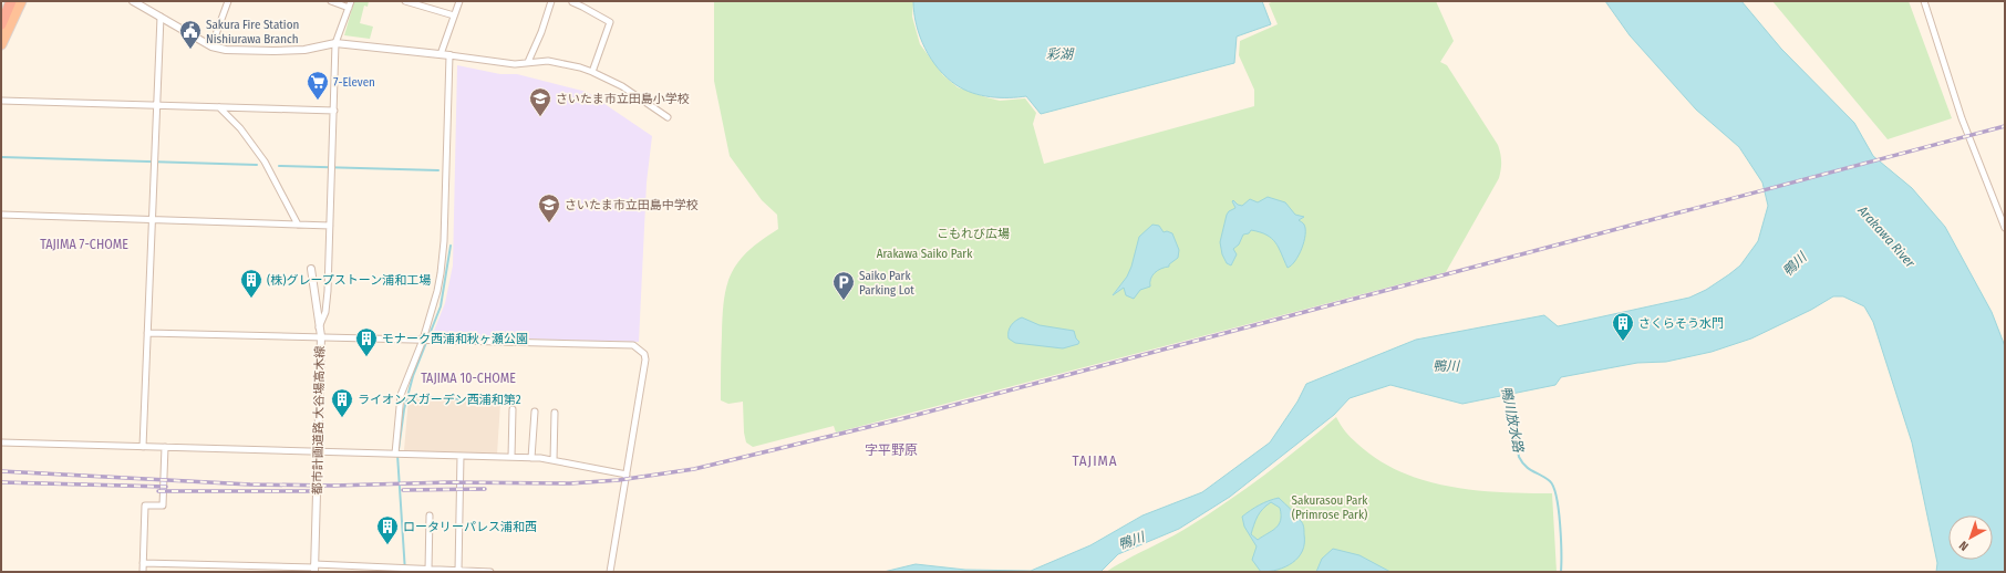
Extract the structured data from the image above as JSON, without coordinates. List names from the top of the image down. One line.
{"streets":{"street":["都市計画道路 大谷場高木線"]},"districts":["TAJIMA 7-CHOME","TAJIMA 10-CHOME","字平野原","TAJIMA"],"water":["彩湖","Arakawa River","鴨川","鴨川放水路"],"parks":["こもれび広場","Arakawa Saiko Park","Sakurasou Park (Primrose Park)"],"places":{"public building":["Sakura Fire Station Nishiurawa Branch"],"supermarket":["7-Eleven"],"school or university":["さいたま市立田島小学校","さいたま市立田島中学校"],"building":["(株)グレープストーン浦和工場","さくらそう水門","モナーク西浦和秋ヶ瀬公園","ライオンズガーデン西浦和第2","ロータリーパレス浦和西"],"parking":["Saiko Park Parking Lot"]},"north":"bottom left"}
